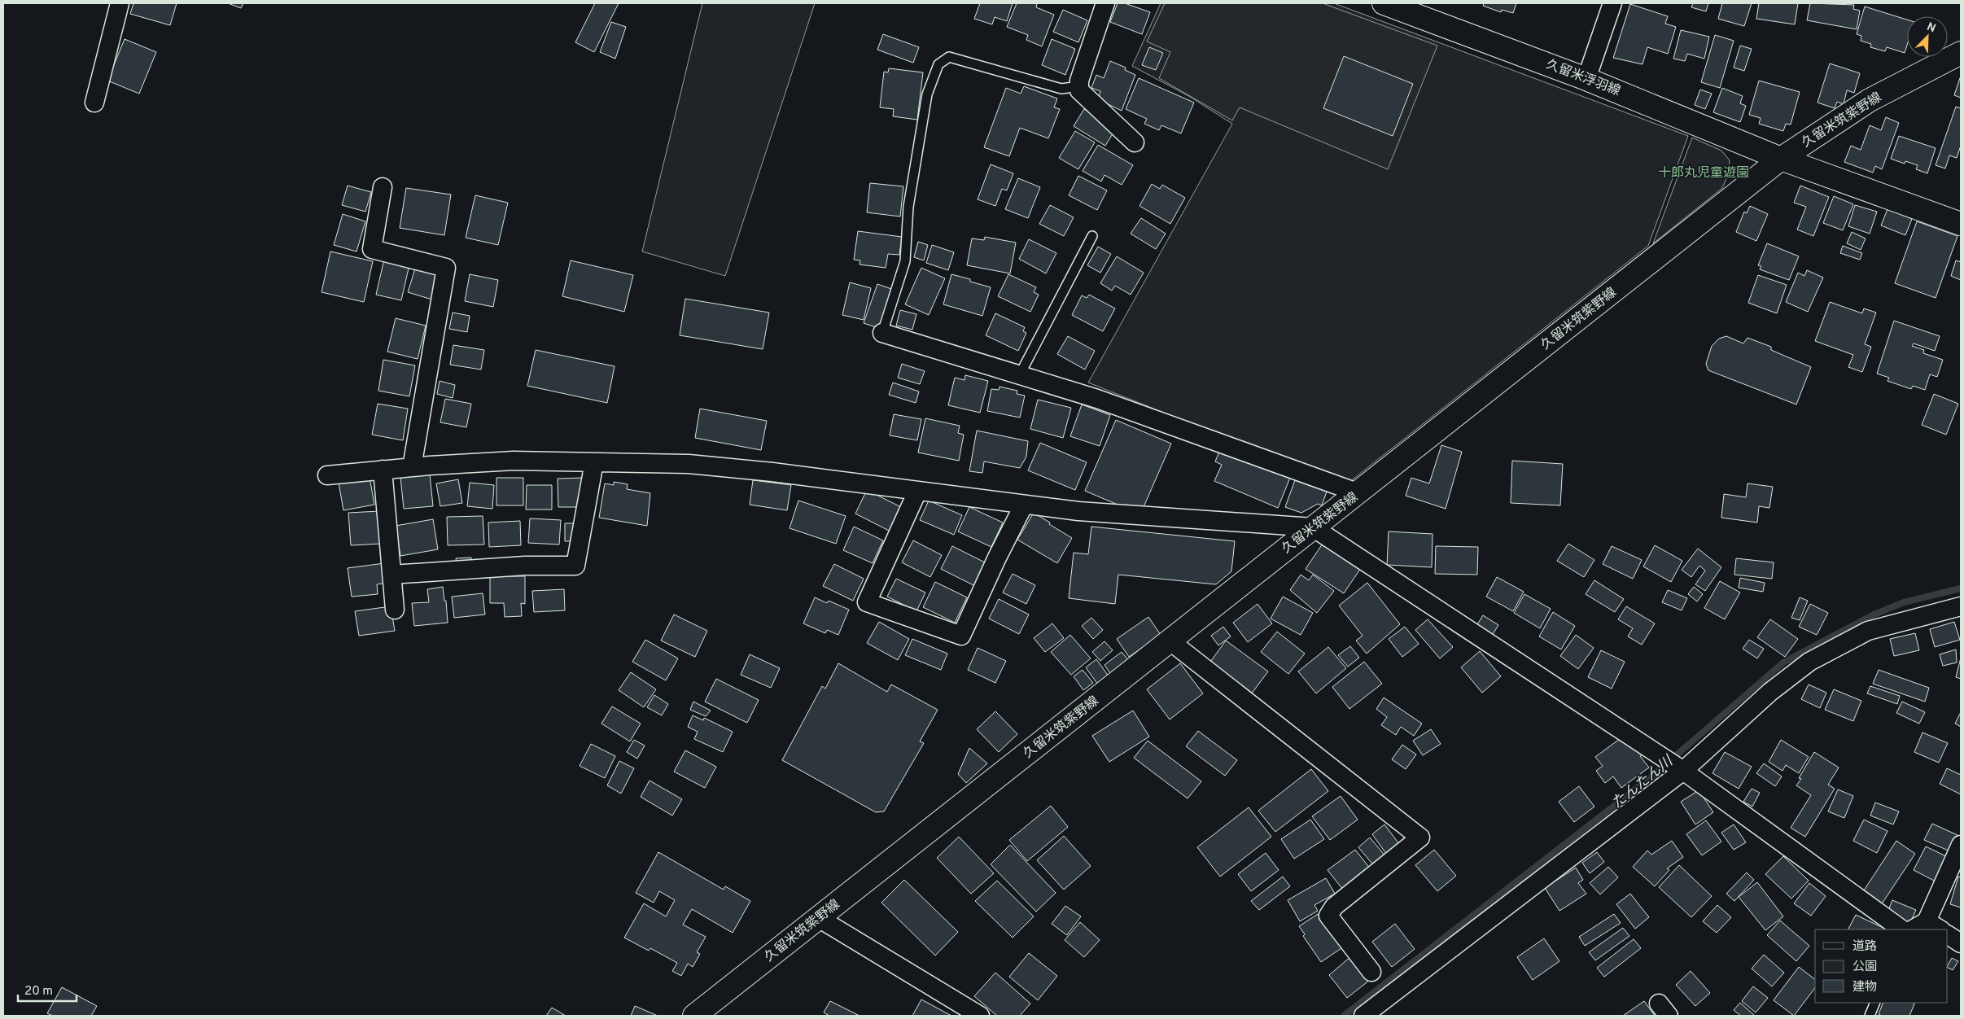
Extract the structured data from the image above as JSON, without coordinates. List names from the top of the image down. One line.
{"streets":{"main road":["久留米浮羽線","久留米筑紫野線"]},"crossings":[["久留米浮羽線","久留米筑紫野線"]],"water":["たんたん川"],"parks":["十郎丸児童遊園"],"legend":["道路","公園","建物"],"scale_bar":"20 m","north":"top right"}
